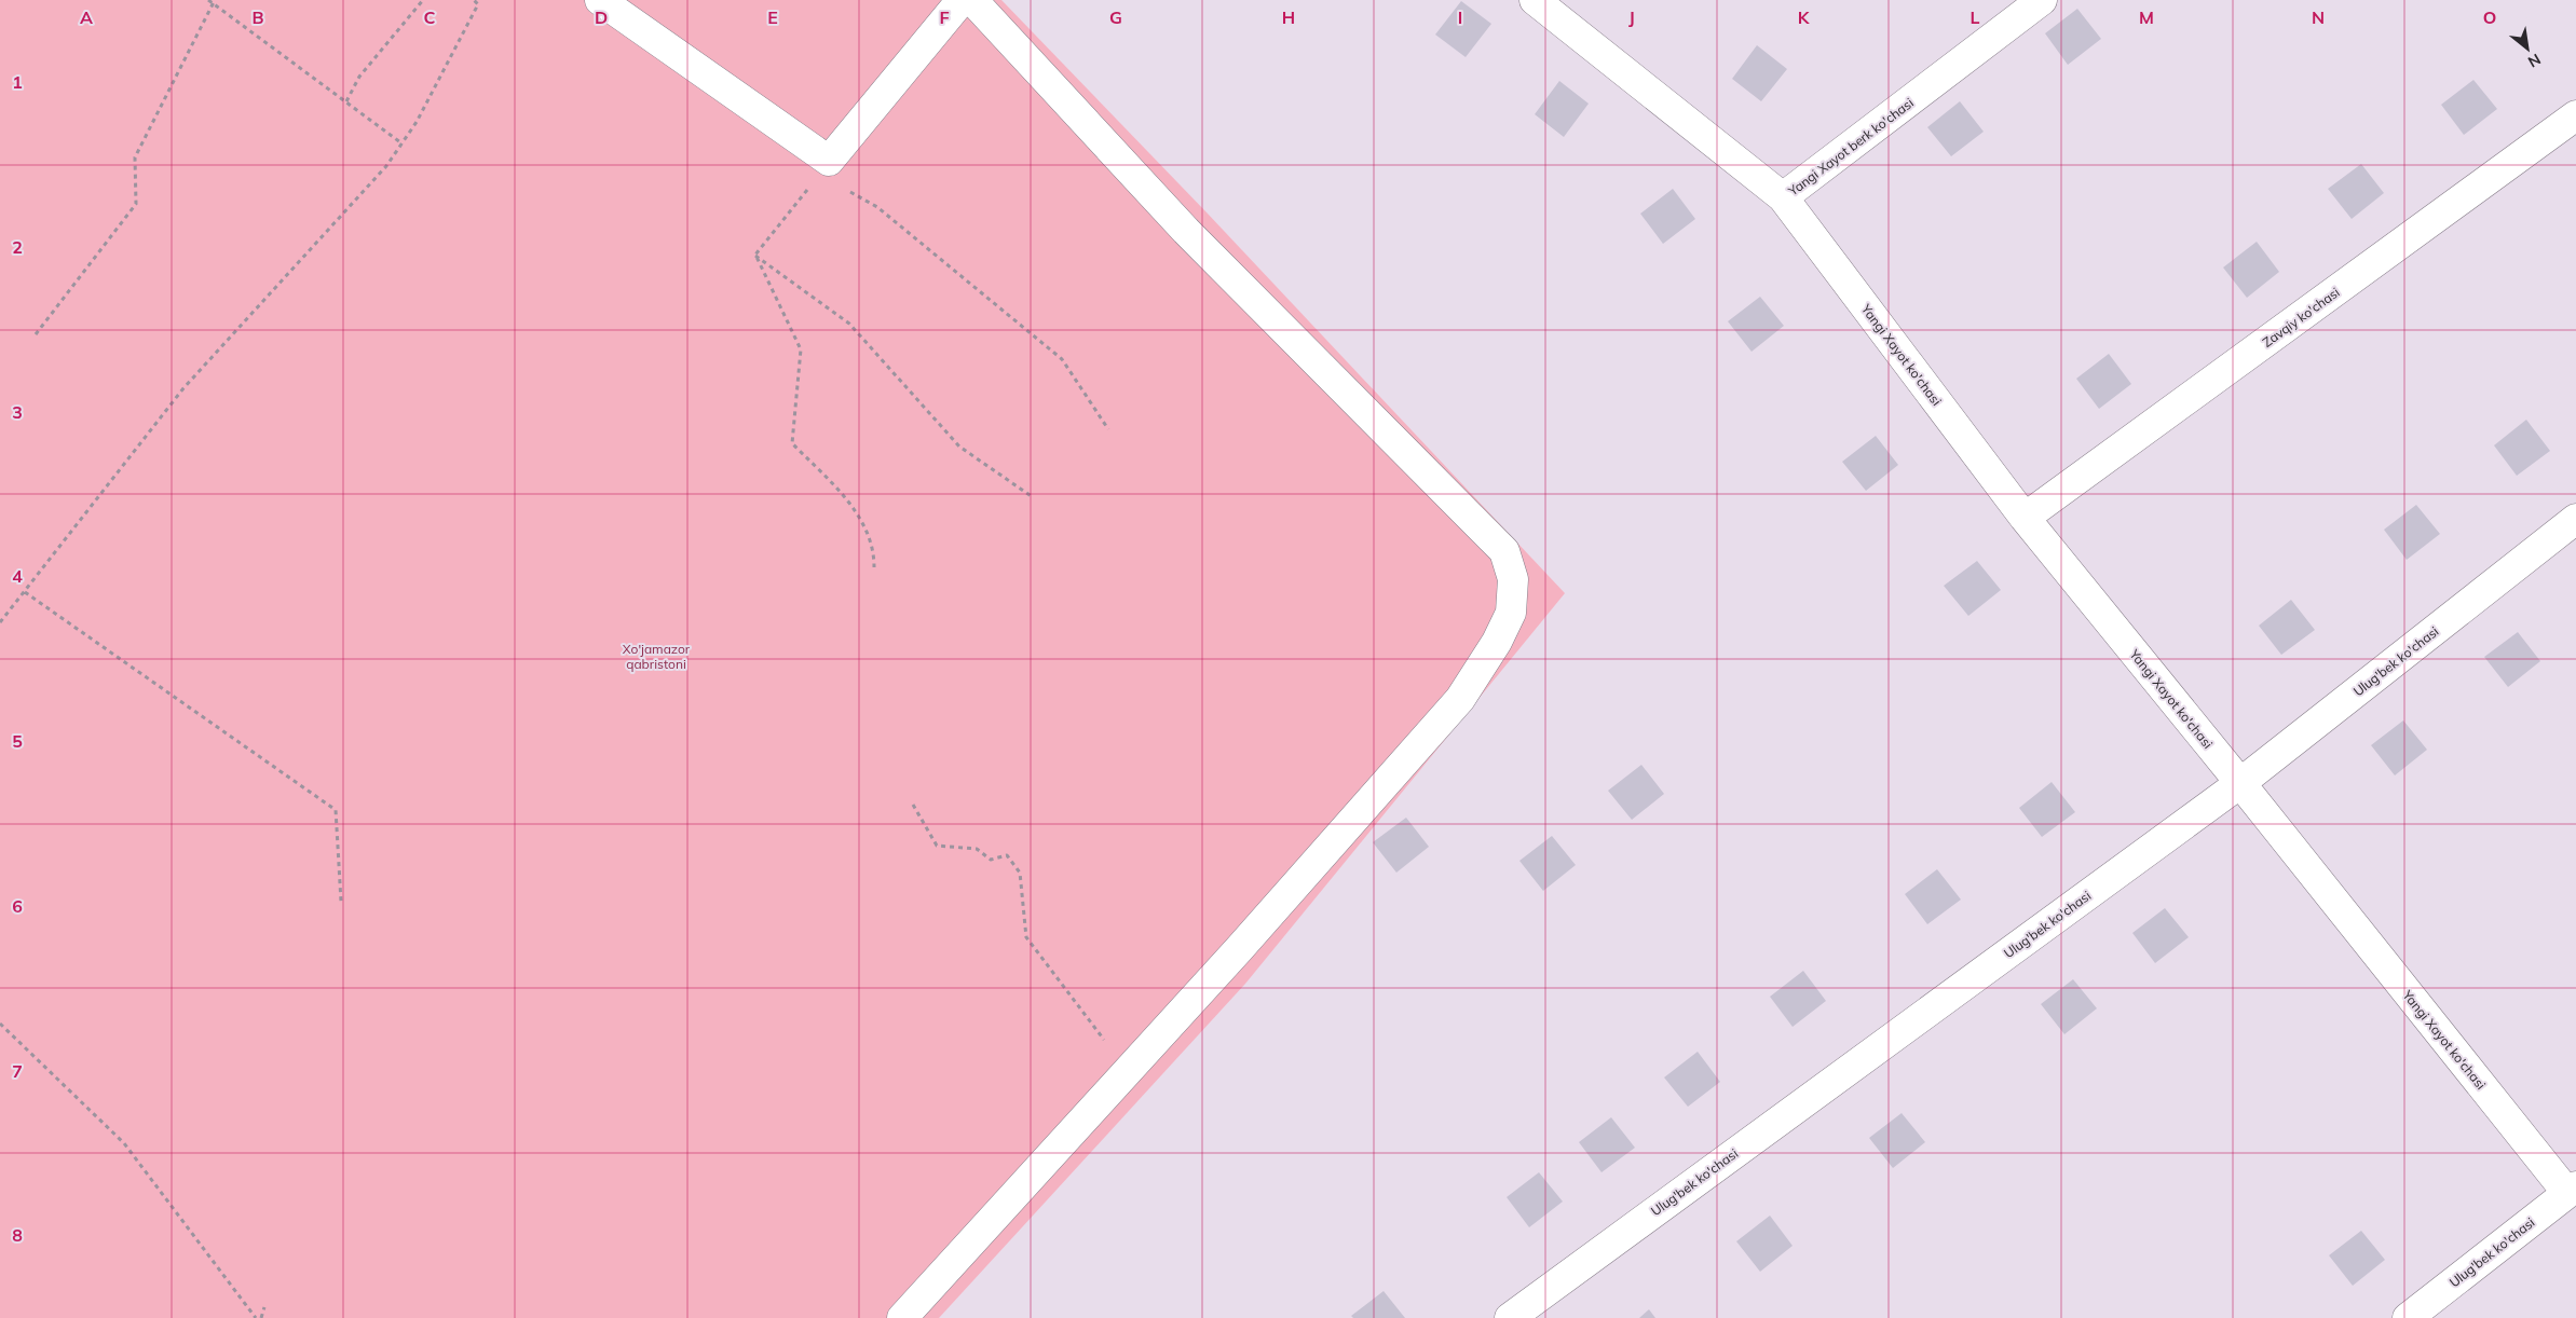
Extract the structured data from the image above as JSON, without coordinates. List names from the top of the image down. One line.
{"streets":{"street":["Yangi Xayot berk ko'chasi","Zavqiy ko'chasi","Yangi Xayot ko'chasi","Ulug'bek ko'chasi"]},"crossings":[["Yangi Xayot berk ko'chasi","Yangi Xayot ko'chasi"],["Zavqiy ko'chasi","Yangi Xayot ko'chasi"],["Yangi Xayot ko'chasi","Ulug'bek ko'chasi"]],"parks":["Xo'jamazor qabristoni"],"north":"bottom right","grid":{"columns":["A","B","C","D","E","F","G","H","I","J","K","L","M","N","O"],"rows":["1","2","3","4","5","6","7","8"]}}
